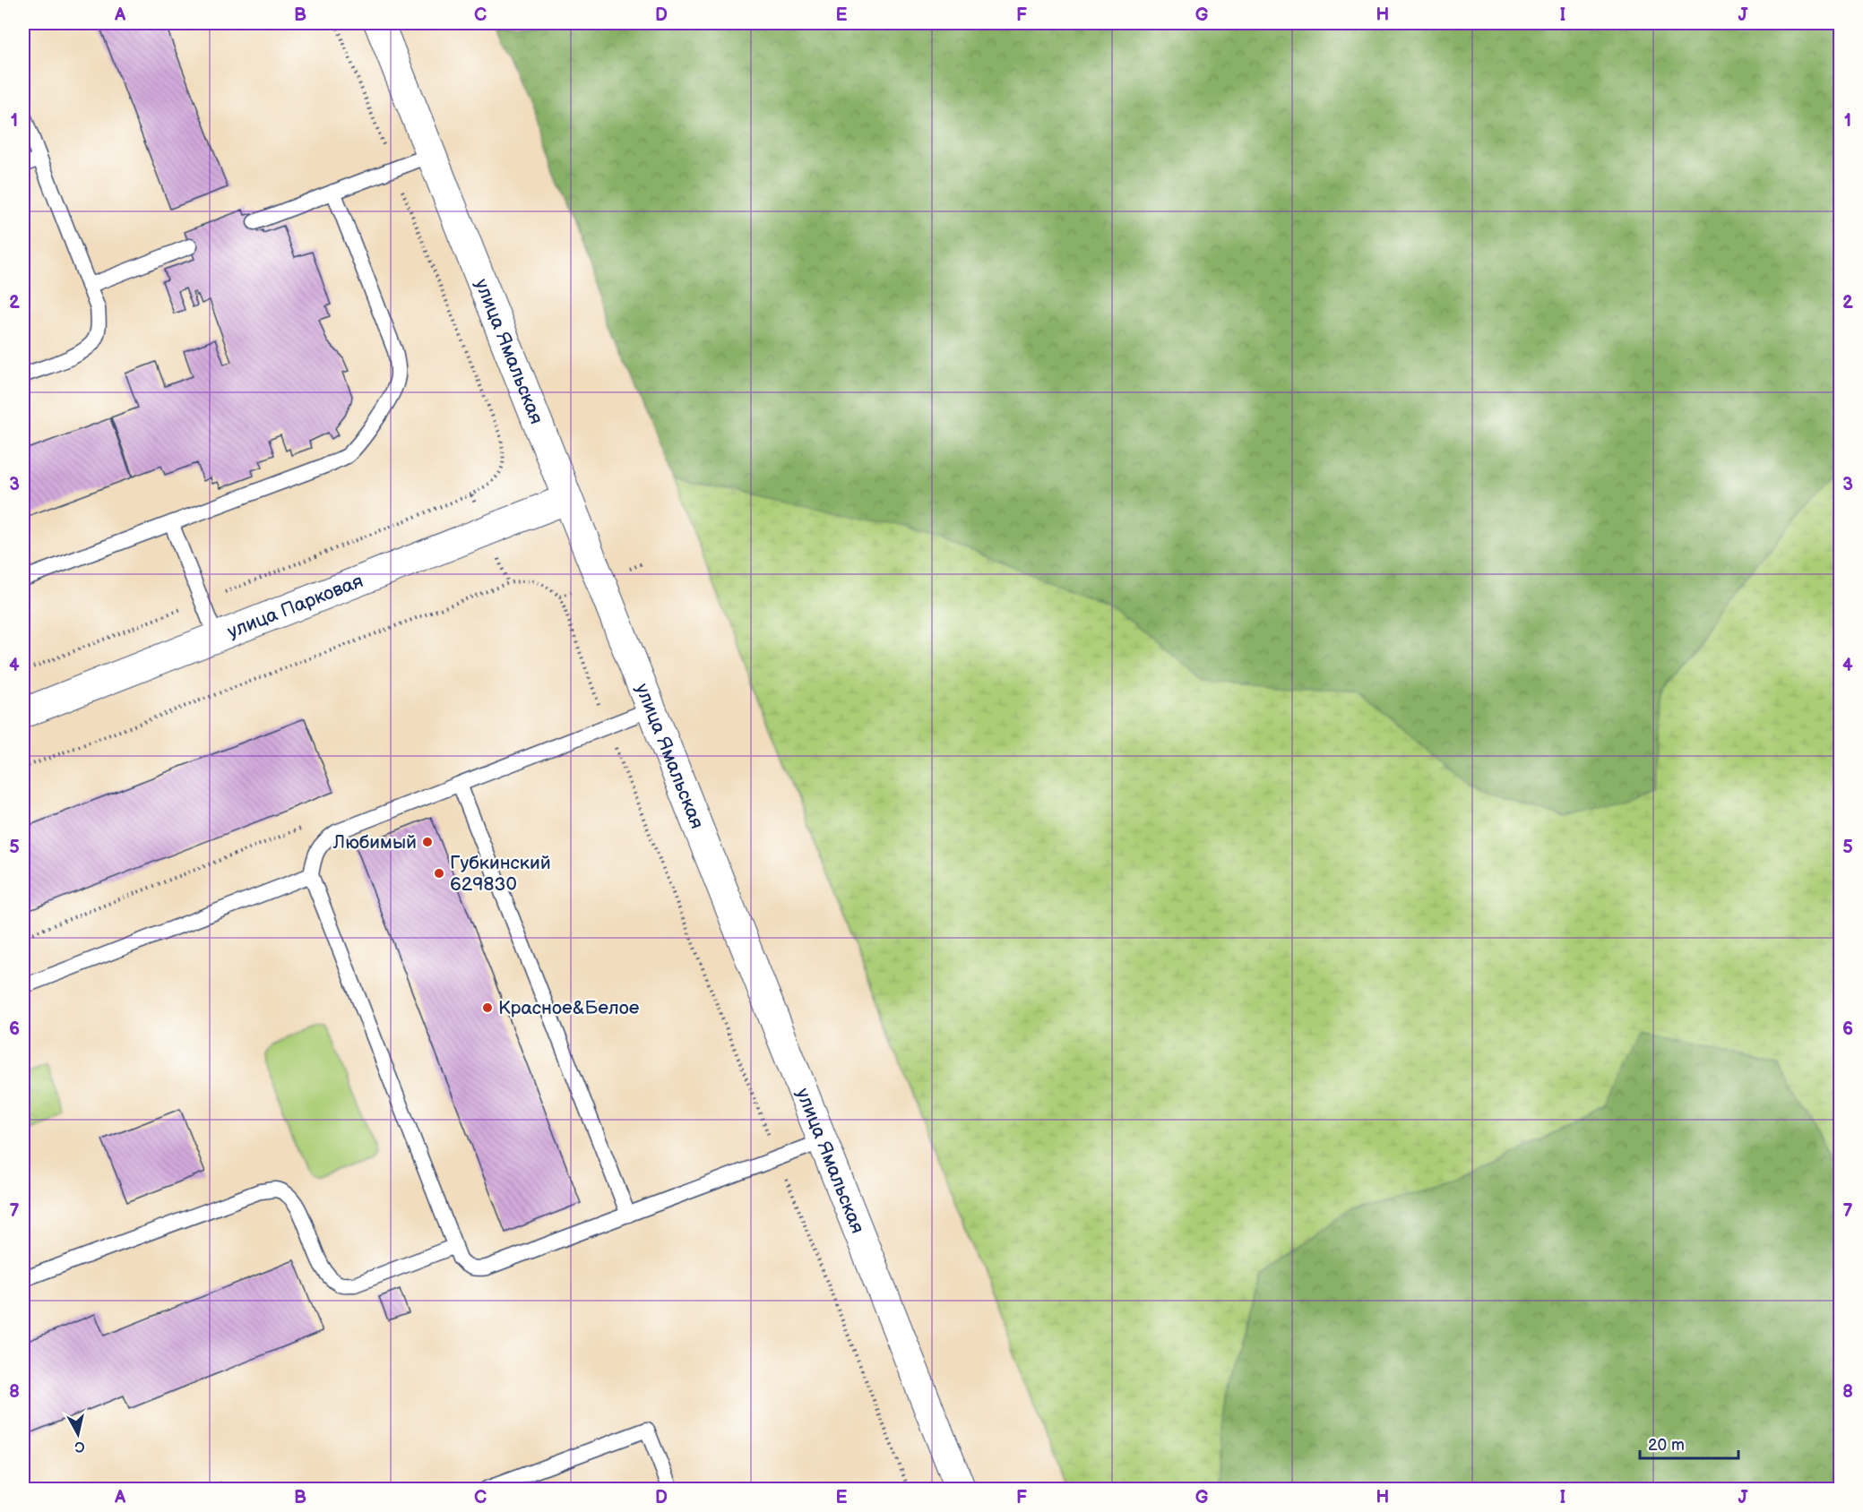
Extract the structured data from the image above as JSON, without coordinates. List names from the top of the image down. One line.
{"streets":{"street":["улица Ямальская","улица Парковая"]},"crossings":[["улица Ямальская","улица Парковая"]],"places":["Любимый","Губкинский 629830","Красное&Белое"],"scale_bar":"20 m","north":"bottom","grid":{"columns":["A","B","C","D","E","F","G","H","I","J"],"rows":["1","2","3","4","5","6","7","8"]}}
